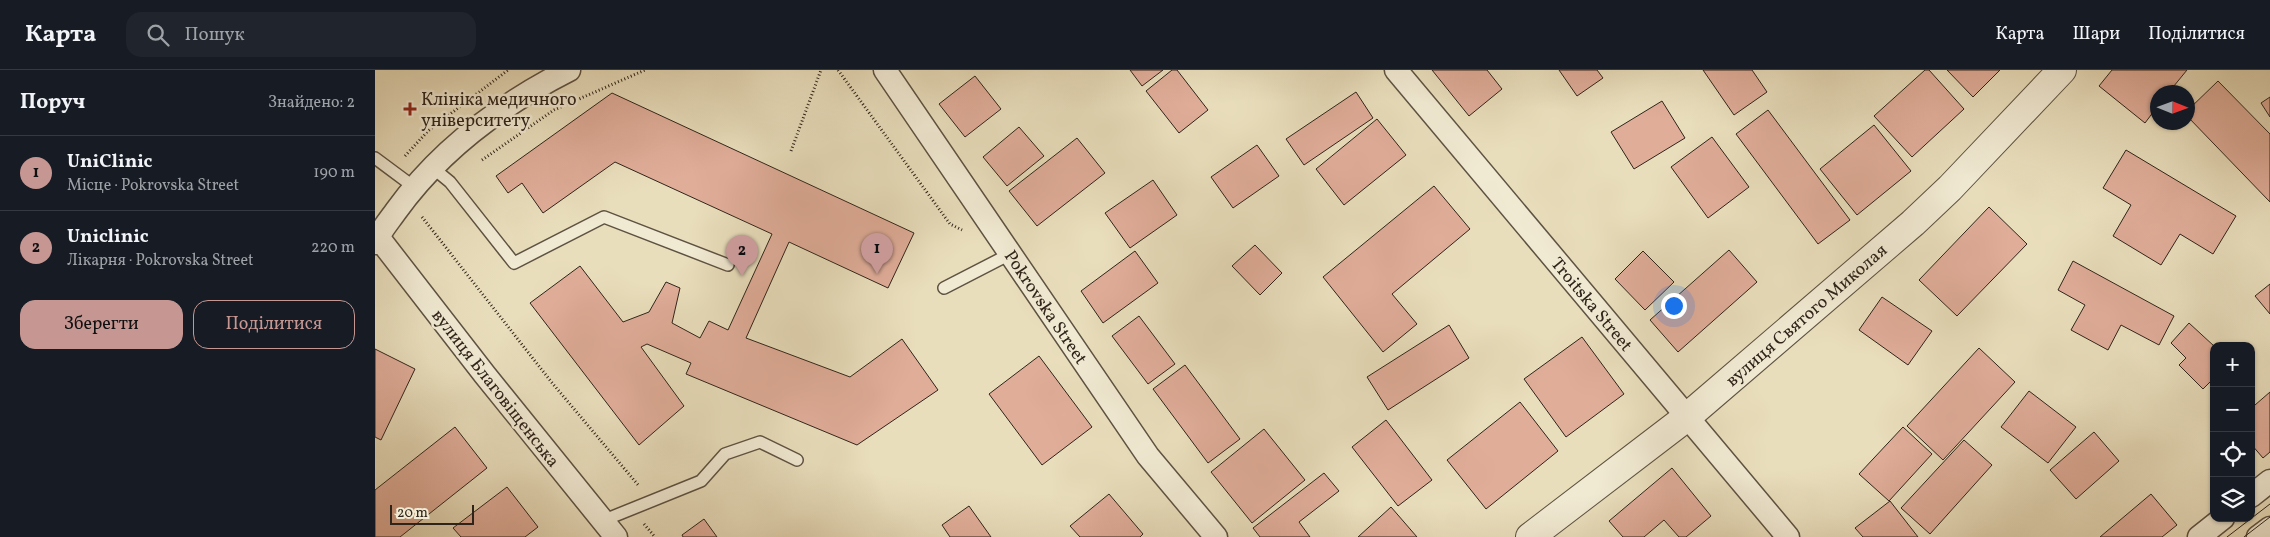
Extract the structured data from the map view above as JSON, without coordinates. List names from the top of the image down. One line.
{"streets":{"street":["Troitska Street","Pokrovska Street","вулиця Святого Миколая","вулиця Благовіщенська"]},"crossings":[["Troitska Street","вулиця Святого Миколая"]],"places":{"health":["Клініка медичного університету"]},"scale_bar":"20 m","north":"right","page":{"header":"Карта","search":"Пошук","nav":["Карта","Шари","Поділитися"],"heading":["Поруч","Знайдено: 2"],"list":[{"mark":"1","name":"UniСlinic","note":"Місце · Pokrovska Street","value":"190 m"},{"mark":"2","name":"Uniclinic","note":"Лікарня · Pokrovska Street","value":"220 m"}],"pins":["1","2"],"buttons":["Зберегти","Поділитися"],"map_buttons":["+","−"],"scale":"20 m"}}
